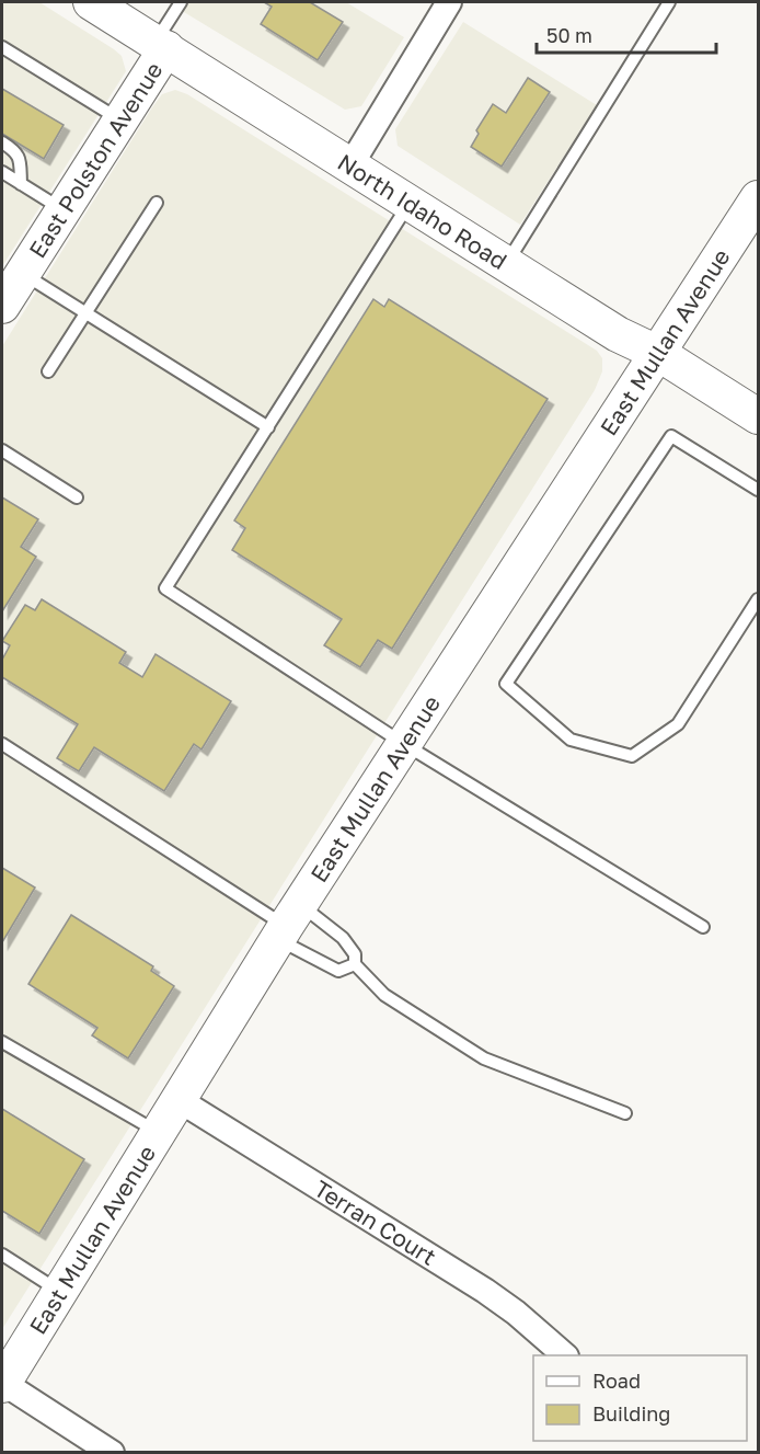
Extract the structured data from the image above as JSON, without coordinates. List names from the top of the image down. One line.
{"streets":{"main road":["East Polston Avenue","North Idaho Road","East Mullan Avenue"],"street":["Terran Court"]},"crossings":[["East Polston Avenue","North Idaho Road"],["North Idaho Road","East Mullan Avenue"],["East Mullan Avenue","Terran Court"]],"legend":["Road","Building"],"scale_bar":"50 m"}
